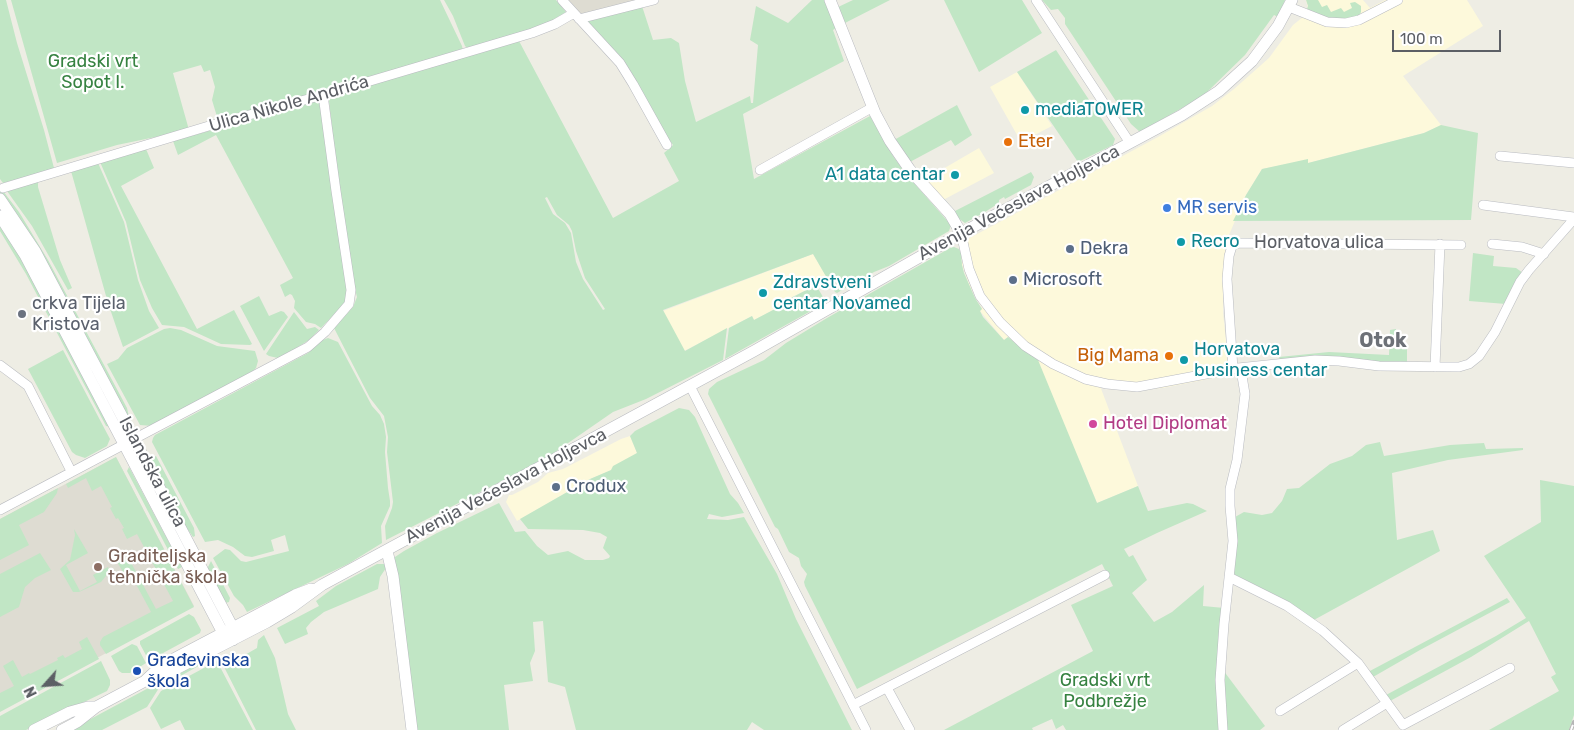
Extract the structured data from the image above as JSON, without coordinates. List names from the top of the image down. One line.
{"streets":{"street":["Ulica Nikole Andrića","Avenija Većeslava Holjevca","Horvatova ulica","Islandska ulica"]},"crossings":[["Ulica Nikole Andrića","Islandska ulica"],["Avenija Većeslava Holjevca","Islandska ulica"]],"districts":["Otok"],"parks":["Gradski vrt Sopot I.","Gradski vrt Podbrežje"],"places":["mediaTOWER","Eter","A1 data centar","MR servis","Recro","Dekra","Microsoft","Zdravstveni centar Novamed","crkva Tijela Kristova","Big Mama","Horvatova business centar","Hotel Diplomat","Crodux","Graditeljska tehnička škola","Građevinska škola"],"scale_bar":"100 m","north":"bottom left"}
